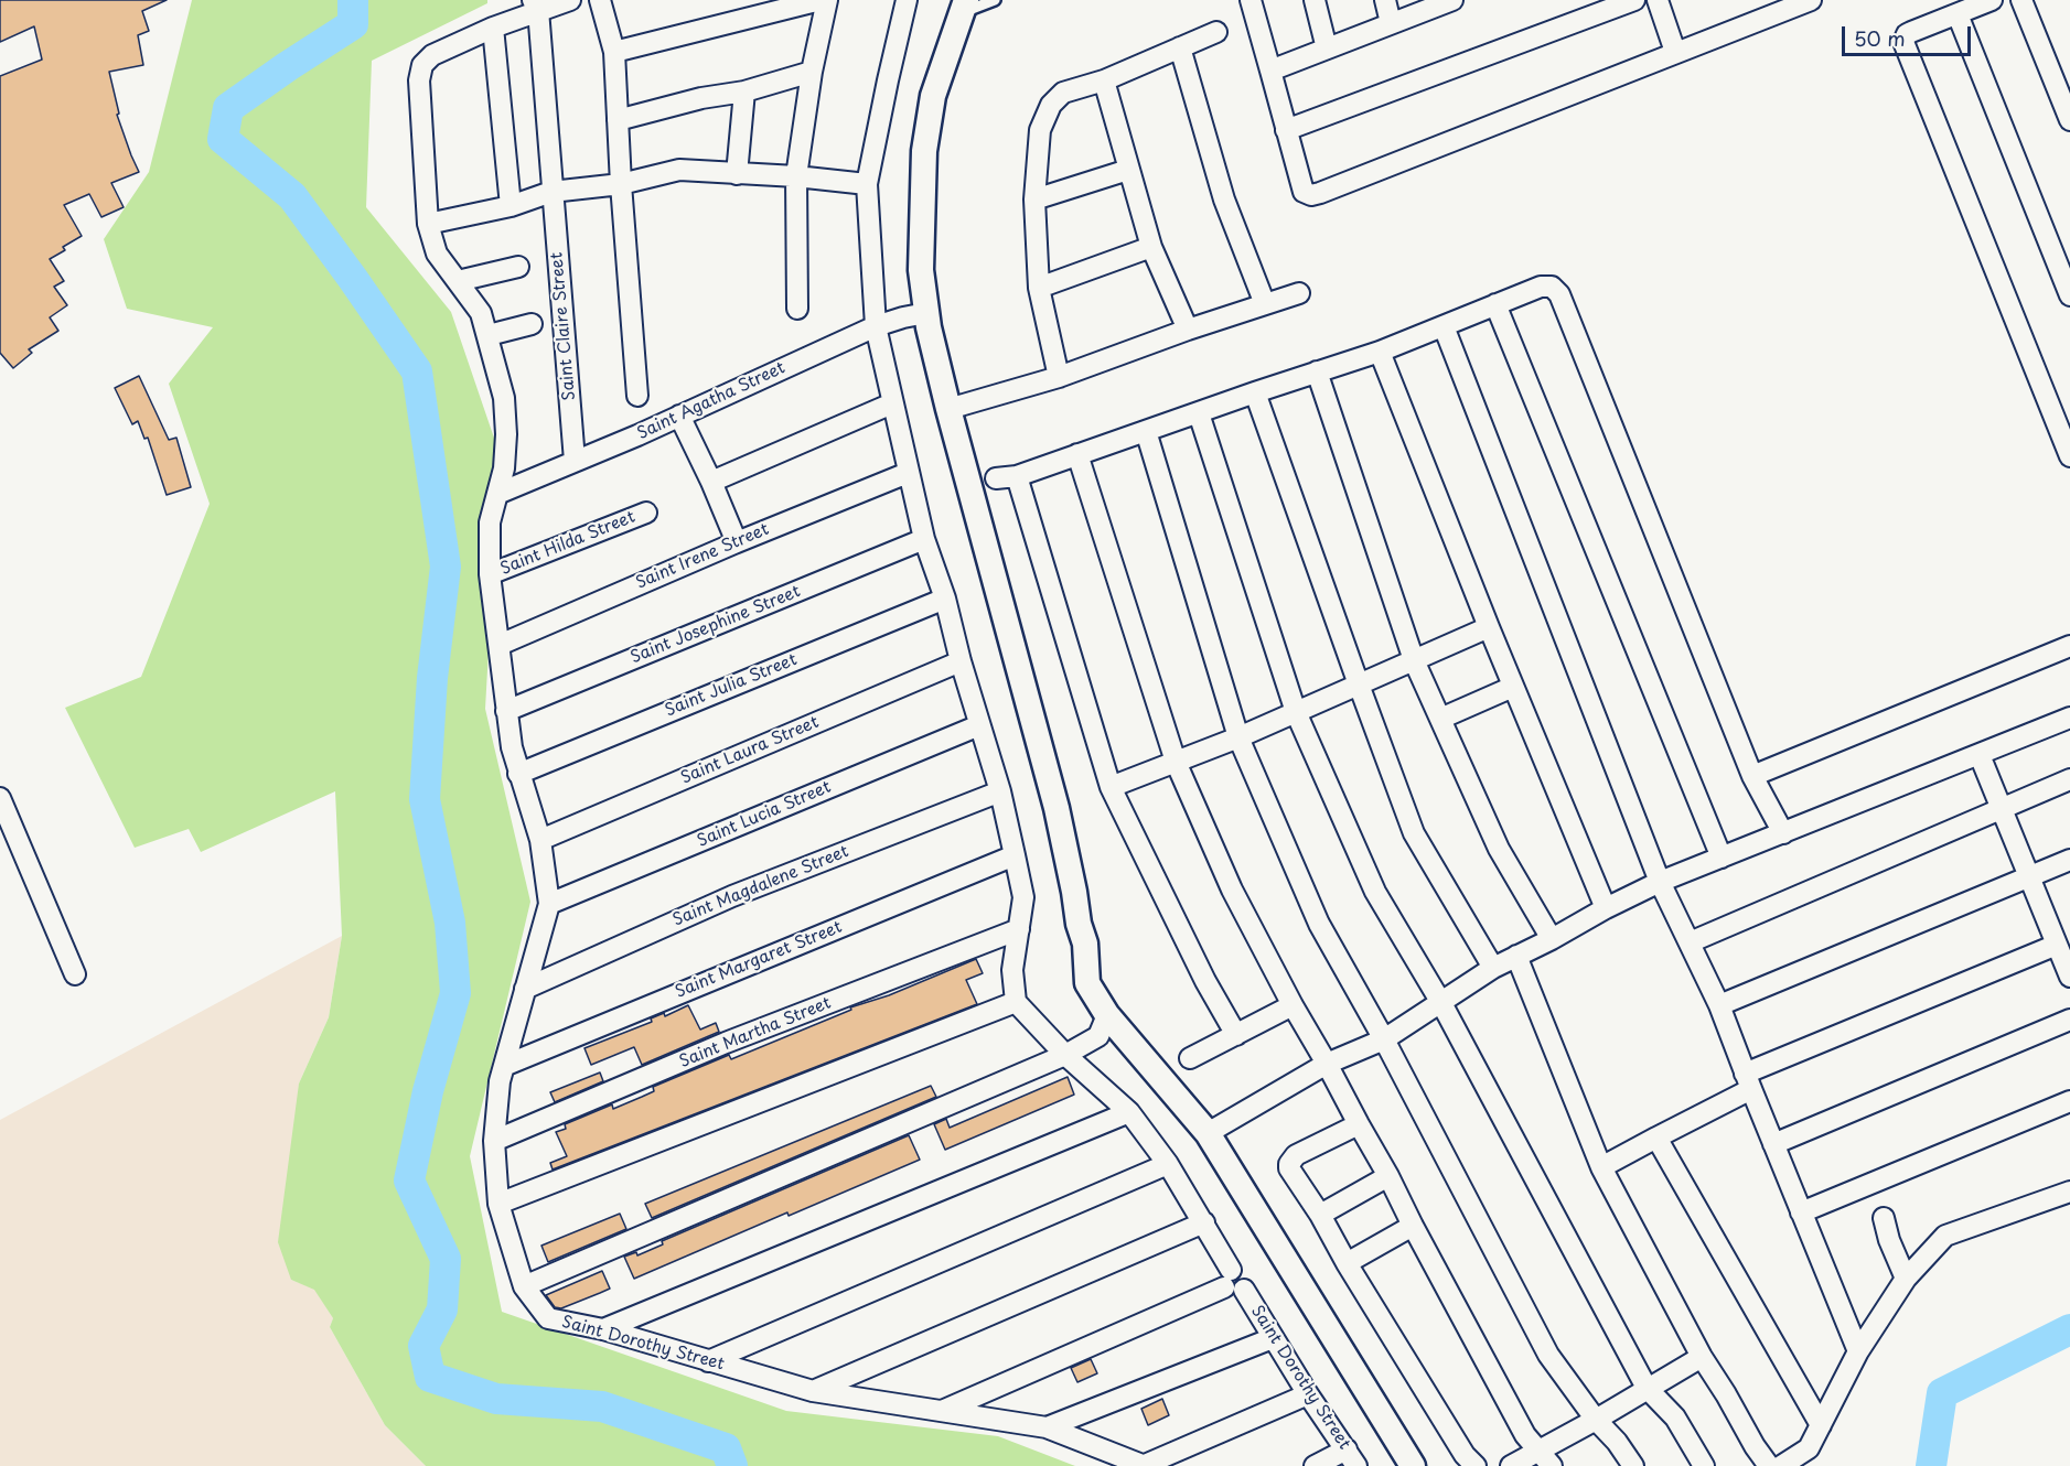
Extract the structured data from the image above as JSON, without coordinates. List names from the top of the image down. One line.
{"streets":{"street":["Saint Claire Street","Saint Agatha Street","Saint Hilda Street","Saint Irene Street","Saint Josephine Street","Saint Julia Street","Saint Laura Street","Saint Lucia Street","Saint Magdalene Street","Saint Margaret Street","Saint Martha Street","Saint Dorothy Street"]},"crossings":[["Saint Claire Street","Saint Agatha Street"],["Saint Agatha Street","Saint Dorothy Street"],["Saint Hilda Street","Saint Dorothy Street"],["Saint Irene Street","Saint Dorothy Street"],["Saint Josephine Street","Saint Dorothy Street"],["Saint Julia Street","Saint Dorothy Street"],["Saint Laura Street","Saint Dorothy Street"],["Saint Lucia Street","Saint Dorothy Street"],["Saint Magdalene Street","Saint Dorothy Street"],["Saint Margaret Street","Saint Dorothy Street"],["Saint Martha Street","Saint Dorothy Street"]],"scale_bar":"50 m"}
